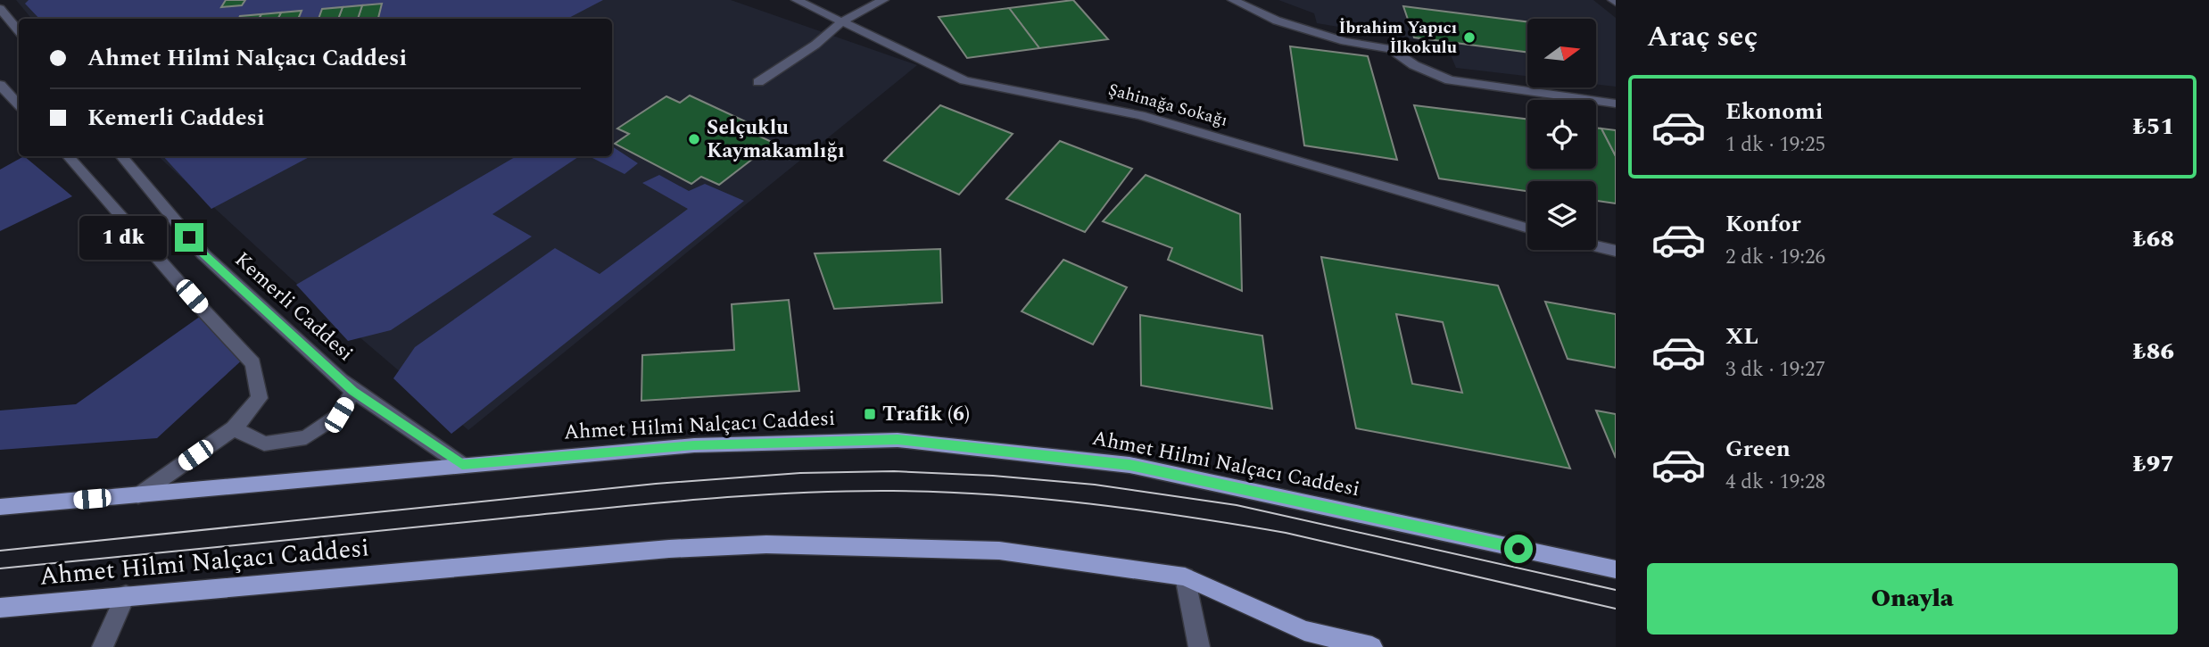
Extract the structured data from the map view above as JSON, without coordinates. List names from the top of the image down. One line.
{"streets":{"main road":["Ahmet Hilmi Nalçacı Caddesi"],"street":["Şahinağa Sokağı","Kemerli Caddesi"]},"crossings":[["Kemerli Caddesi","Ahmet Hilmi Nalçacı Caddesi"]],"places":{"other":["İbrahim Yapıcı İlkokulu","Selçuklu Kaymakamlığı"],"transit":["Trafik (6)"]},"north":"right","page":{"heading":"Araç seç","banner":["Ahmet Hilmi Nalçacı Caddesi","Kemerli Caddesi"],"list":[{"name":"Ekonomi","note":"1 dk · 19:25","value":"₺51"},{"name":"Konfor","note":"2 dk · 19:26","value":"₺68"},{"name":"XL","note":"3 dk · 19:27","value":"₺86"},{"name":"Green","note":"4 dk · 19:28","value":"₺97"}],"bubble":"1 dk","buttons":"Onayla"}}
